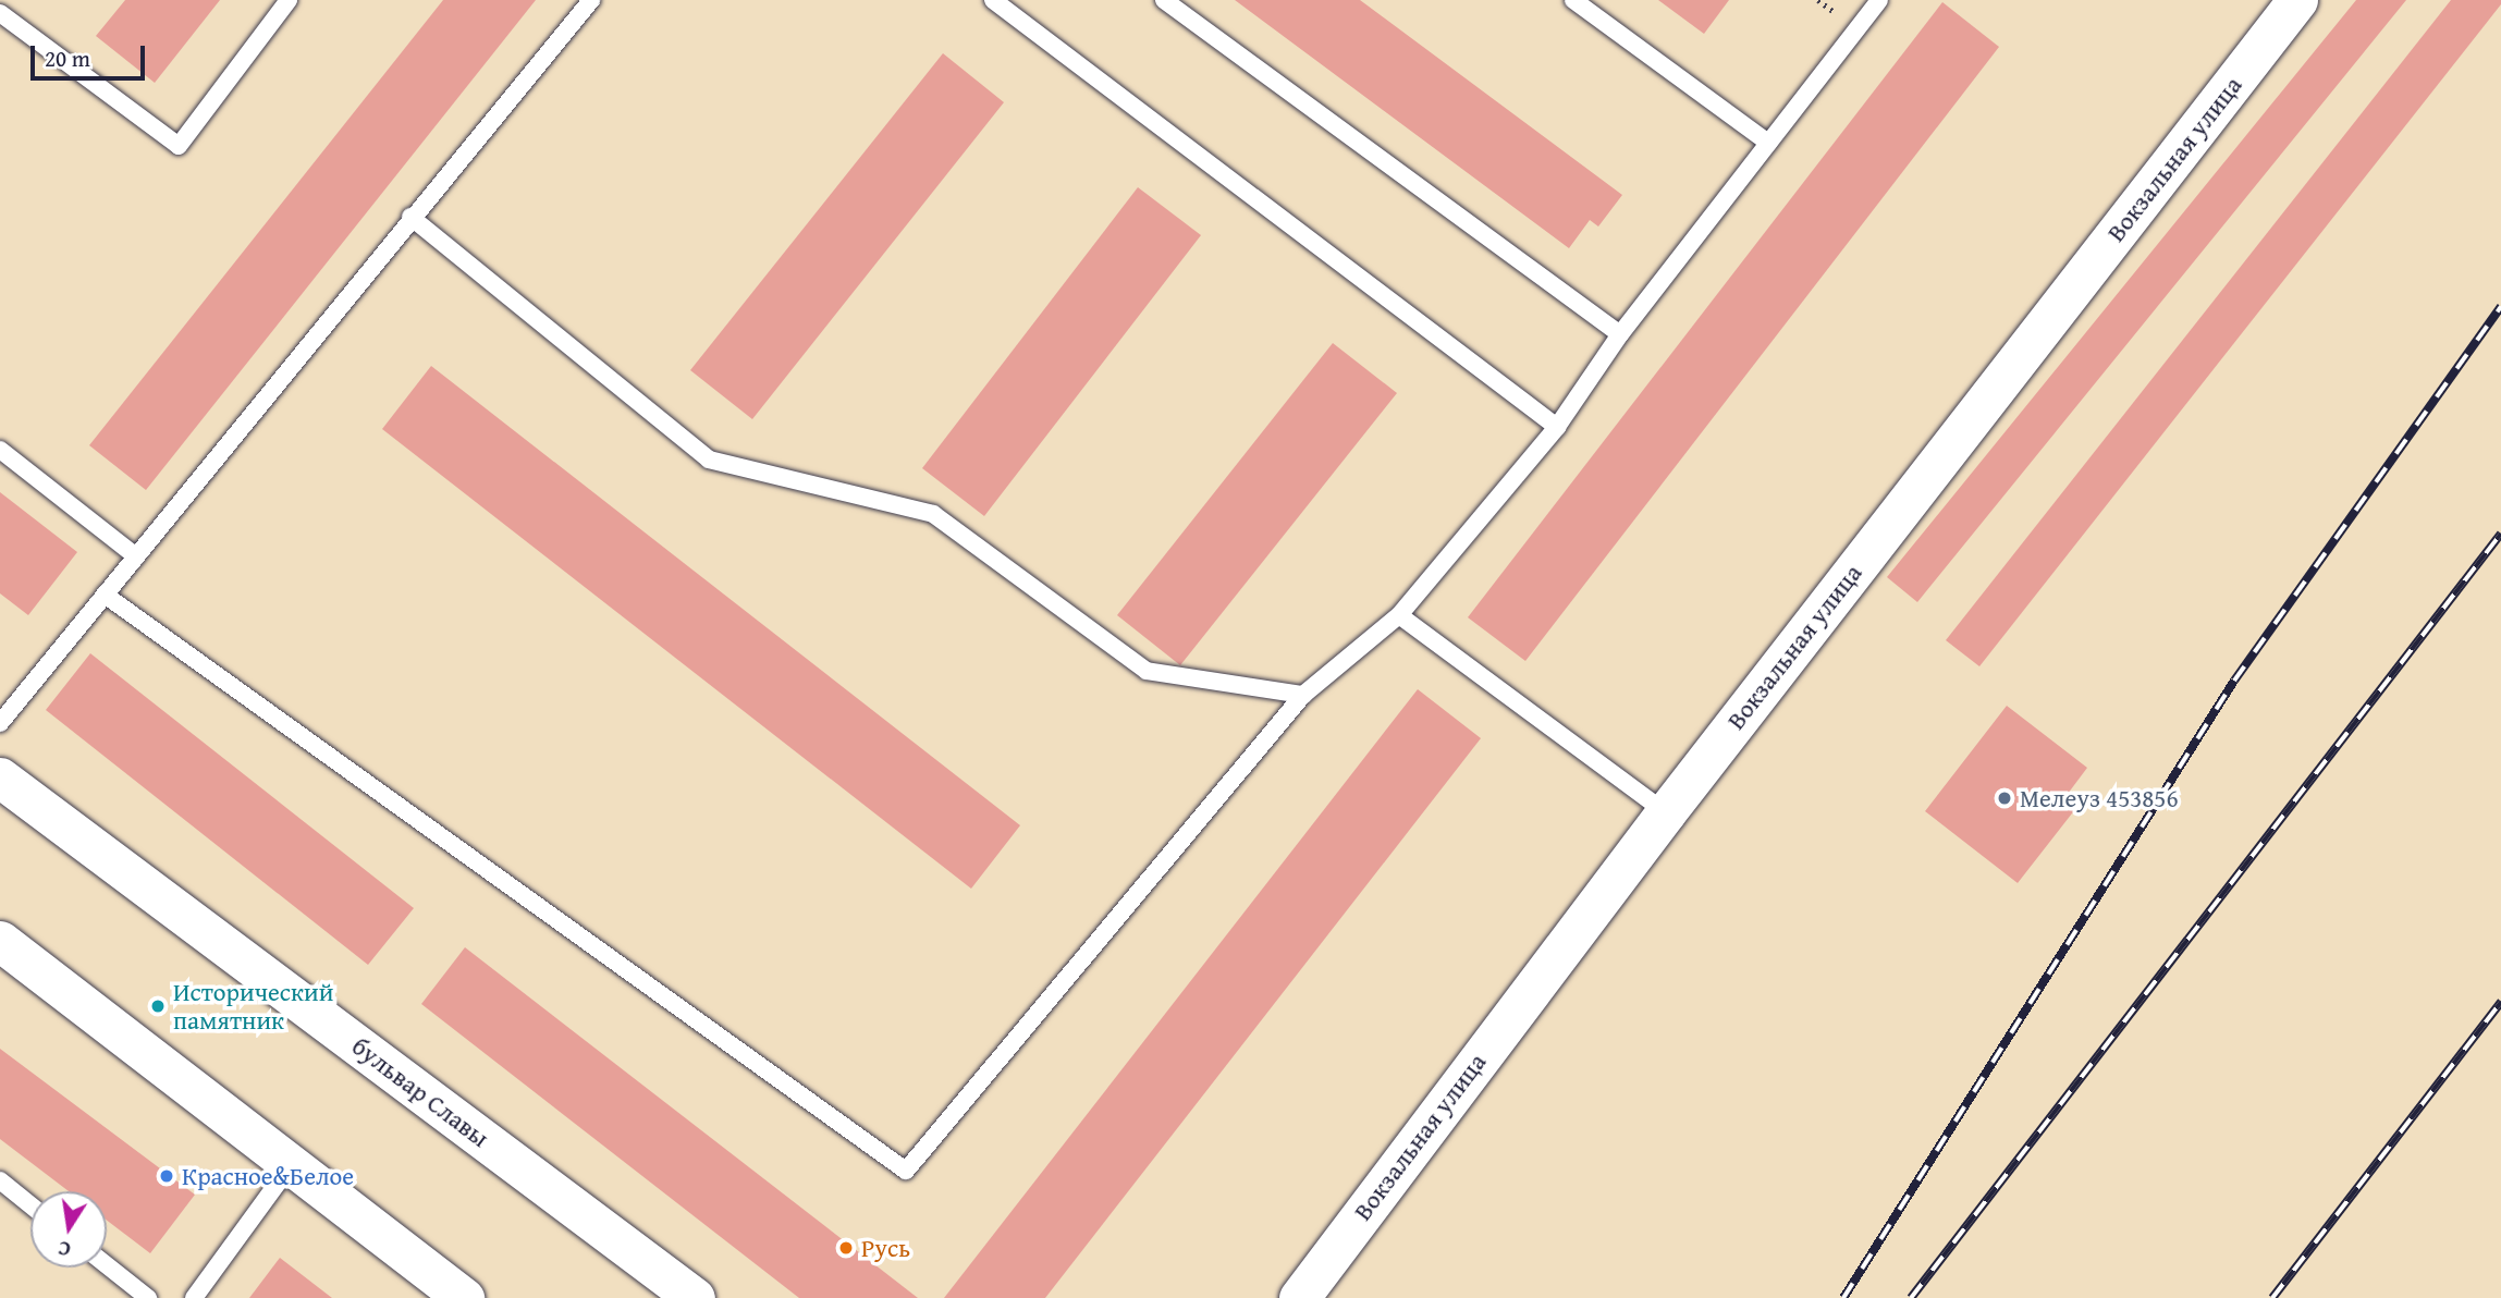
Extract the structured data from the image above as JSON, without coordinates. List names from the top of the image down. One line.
{"streets":{"street":["Вокзальная улица","бульвар Славы"]},"places":["Мелеуз 453856","Исторический памятник","Красное&Белое","Русь"],"scale_bar":"20 m","north":"bottom"}
